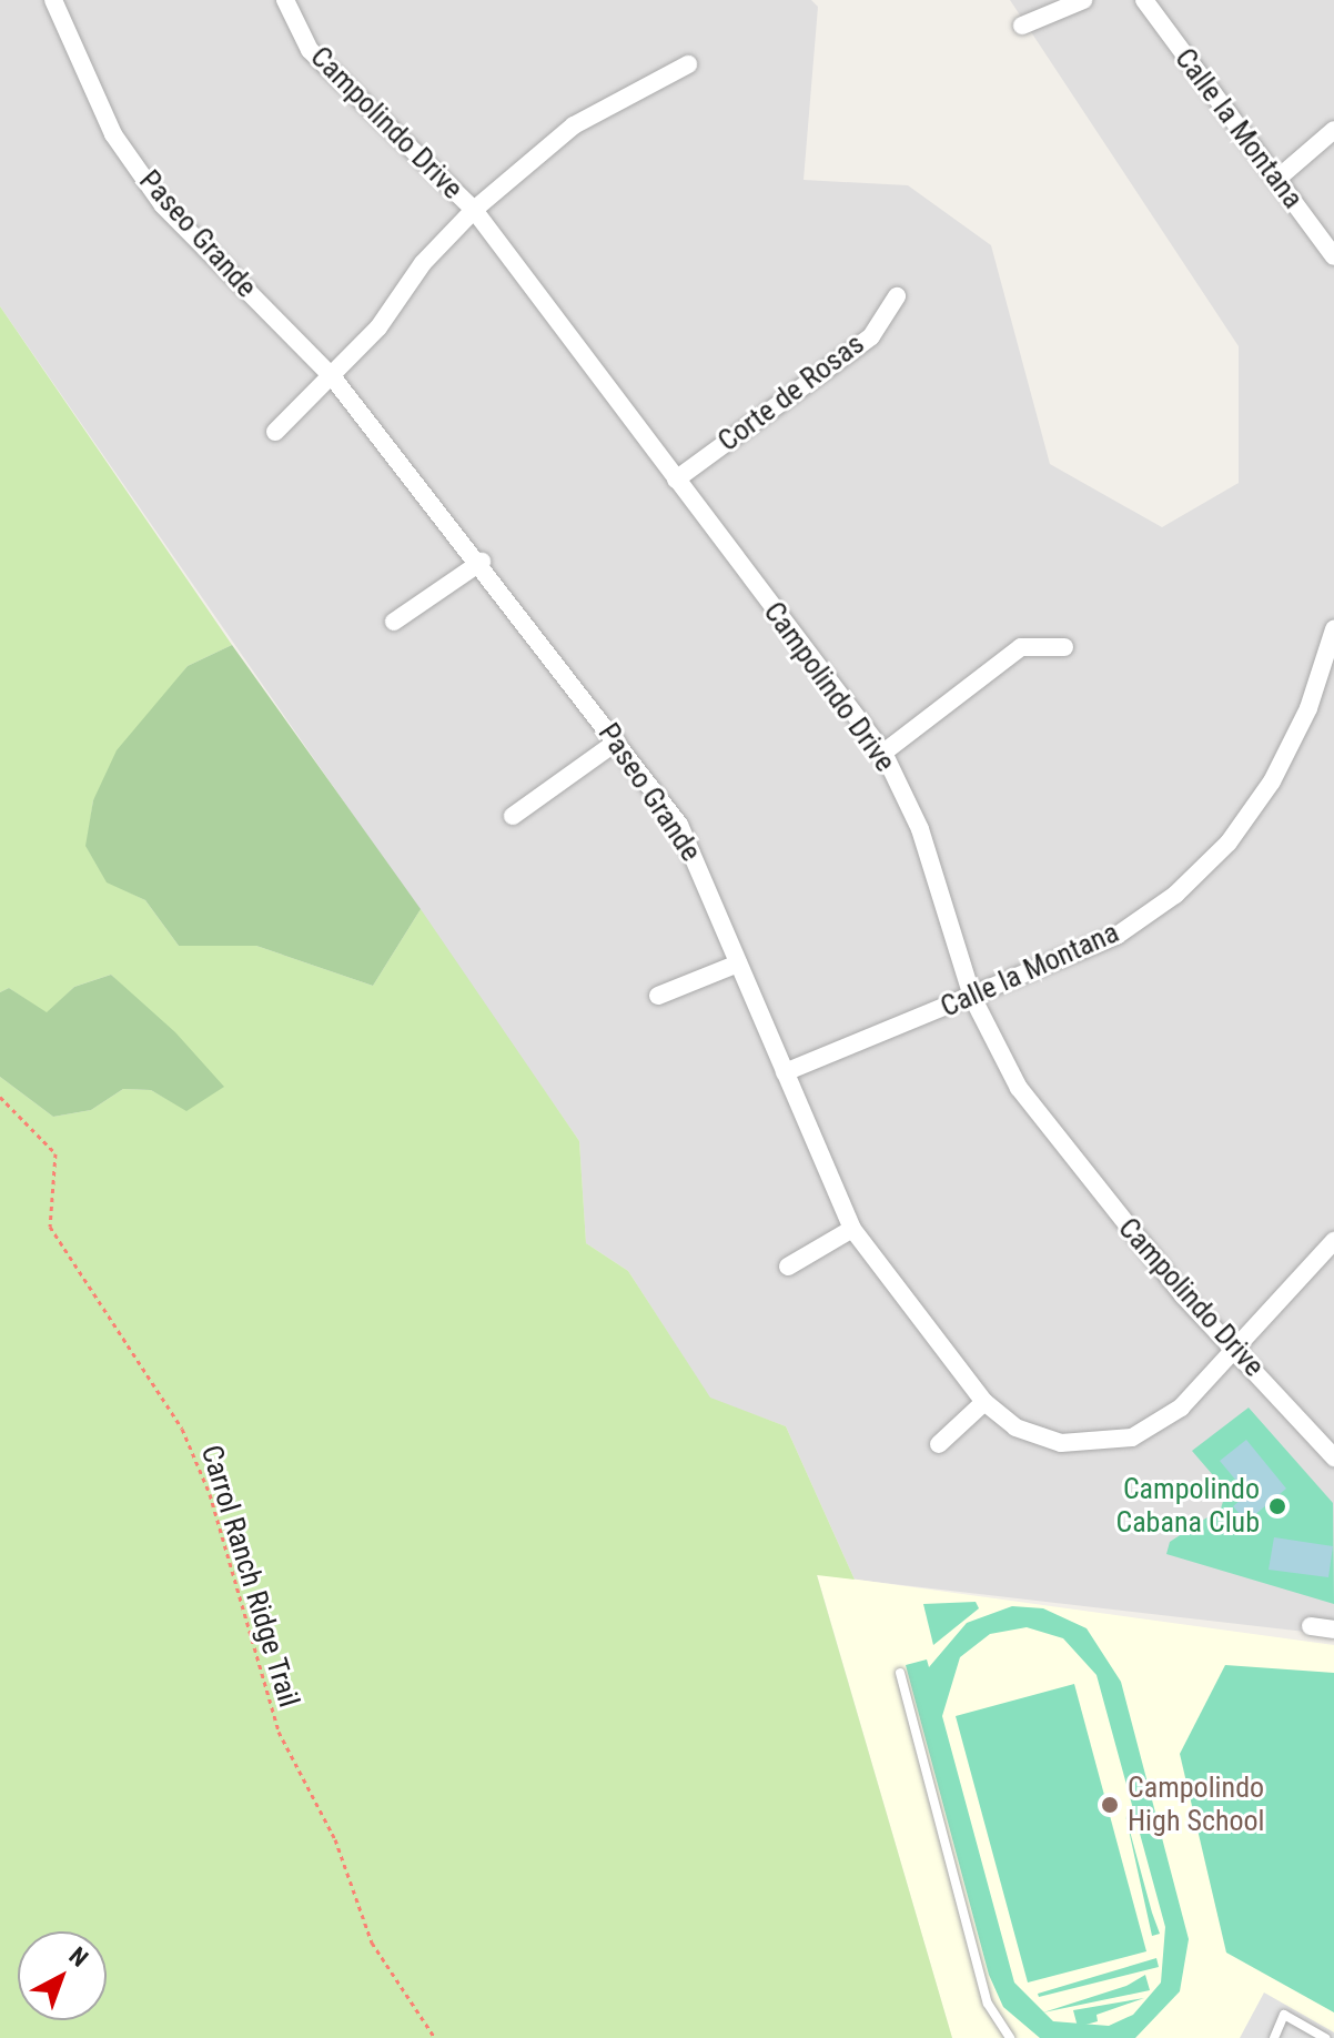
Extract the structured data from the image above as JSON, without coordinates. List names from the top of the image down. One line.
{"streets":{"street":["Campolindo Drive","Calle la Montana","Paseo Grande","Corte de Rosas"],"path":["Carrol Ranch Ridge Trail"]},"crossings":[["Campolindo Drive","Calle la Montana"],["Campolindo Drive","Paseo Grande"],["Campolindo Drive","Corte de Rosas"],["Calle la Montana","Paseo Grande"]],"places":["Campolindo Cabana Club","Campolindo High School"],"north":"top right"}
